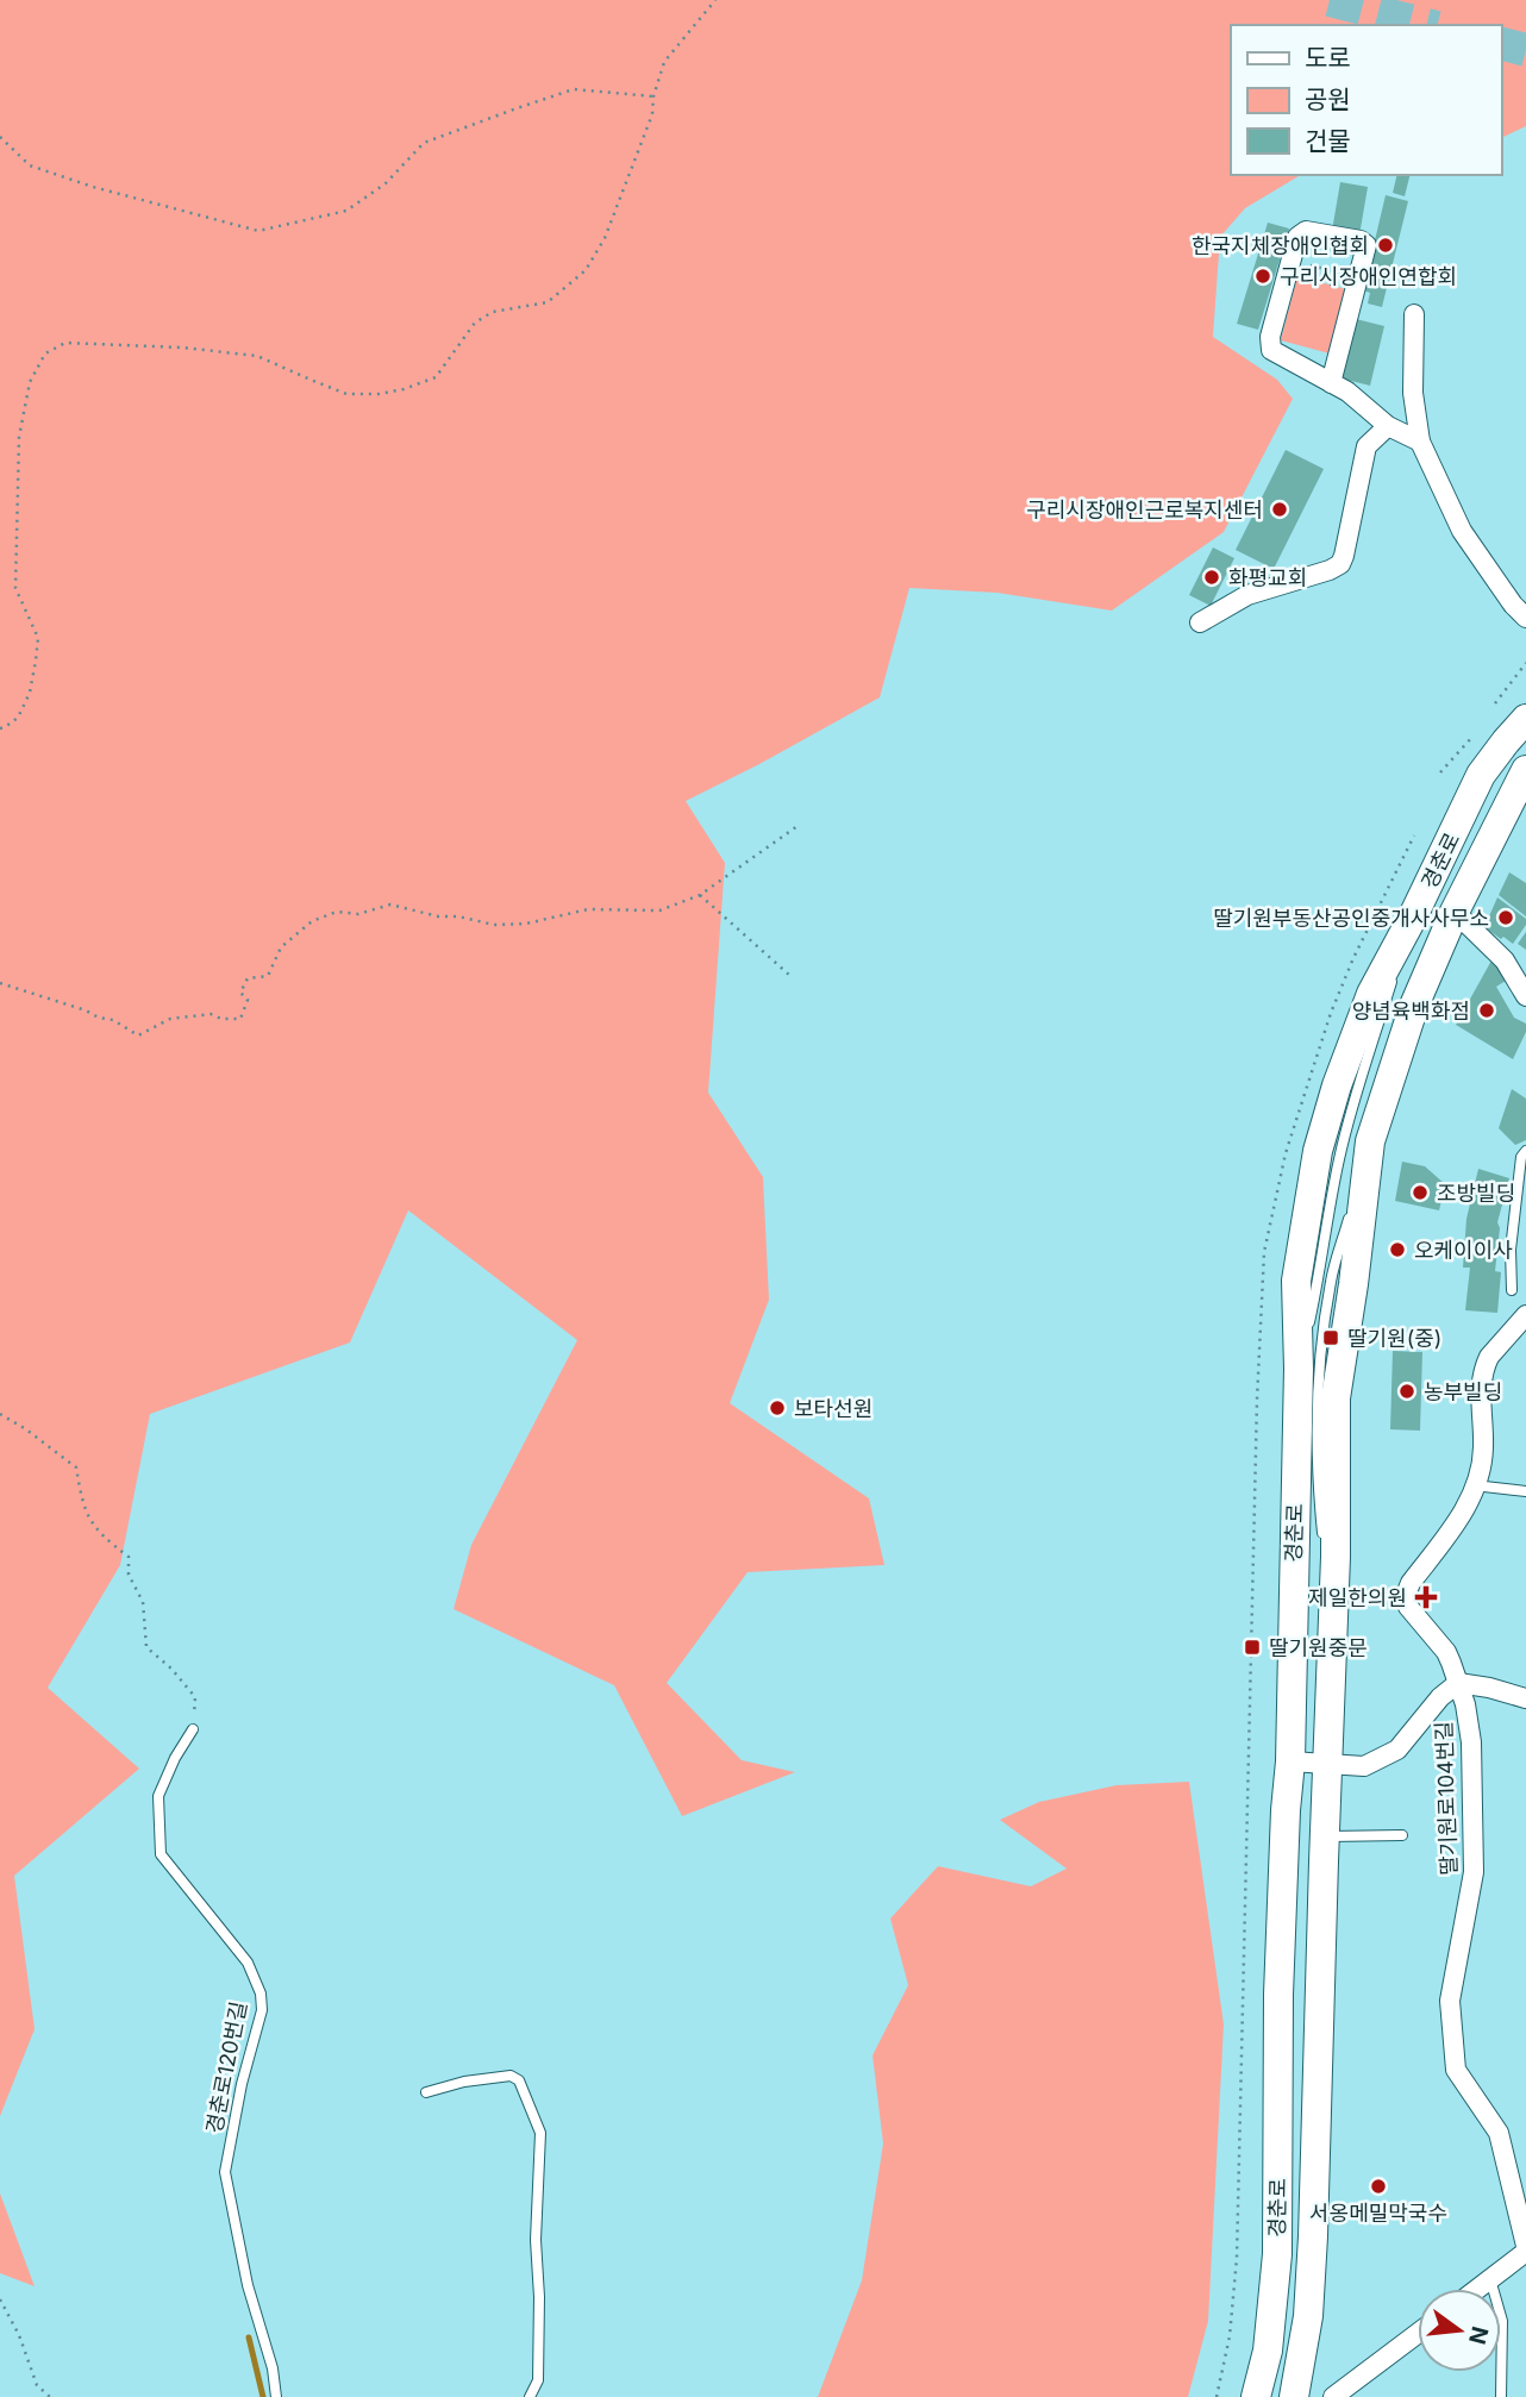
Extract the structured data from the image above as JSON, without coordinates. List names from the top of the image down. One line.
{"streets":{"main road":["경춘로"],"street":["딸기원로104번길"],"lane":["경춘로120번길"]},"places":{"other":["한국지체장애인협회","구리시장애인연합회","구리시장애인근로복지센터","화평교회","딸기원부동산공인중개사사무소","양념육백화점","조방빌딩","오케이이사","농부빌딩","보타선원","서옹메밀막국수"],"transit":["딸기원(중)","딸기원중문"],"health":["제일한의원"]},"legend":["도로","공원","건물"],"north":"right"}
